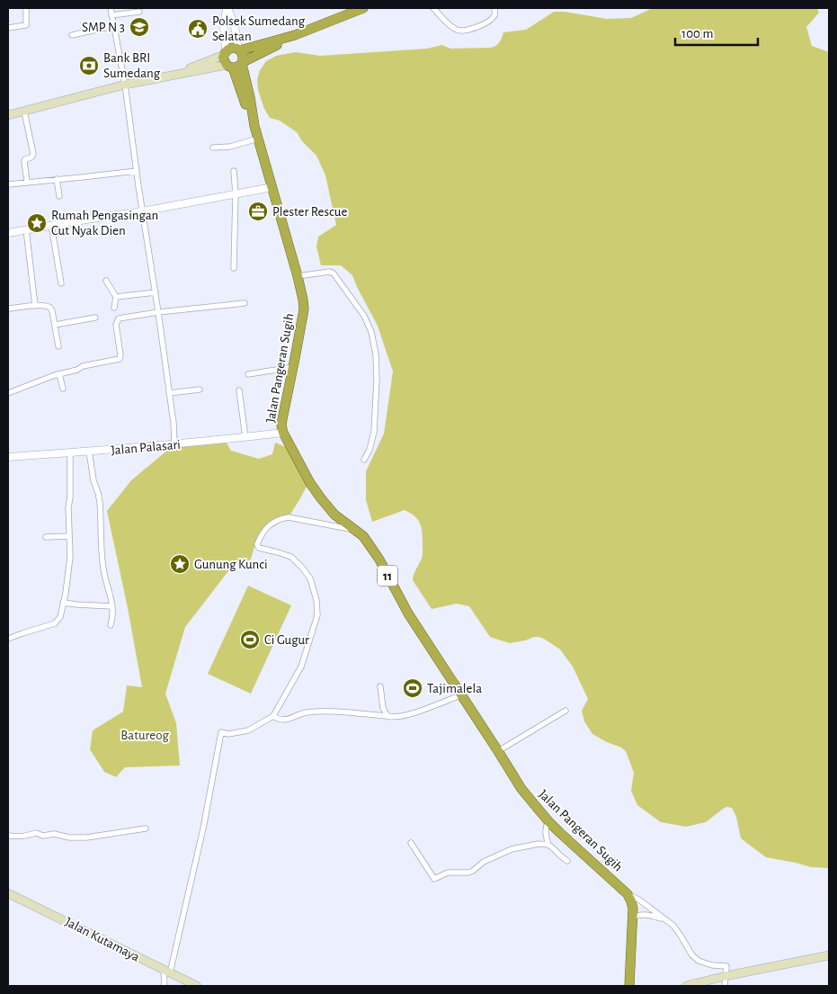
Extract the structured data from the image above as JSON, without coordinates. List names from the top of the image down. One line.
{"streets":{"highway":["Jalan Pangeran Sugih","11"],"main road":["Jalan Kutamaya"],"street":["Jalan Palasari"]},"crossings":[["Jalan Pangeran Sugih","Jalan Palasari"]],"parks":["Batureog"],"places":{"school or university":["SMP N 3"],"public building":["Polsek Sumedang Selatan"],"bank":["Bank BRI Sumedang"],"office":["Plester Rescue"],"place":["Rumah Pengasingan Cut Nyak Dien","Gunung Kunci"],"sports":["Ci Gugur","Tajimalela"]},"scale_bar":"100 m"}
